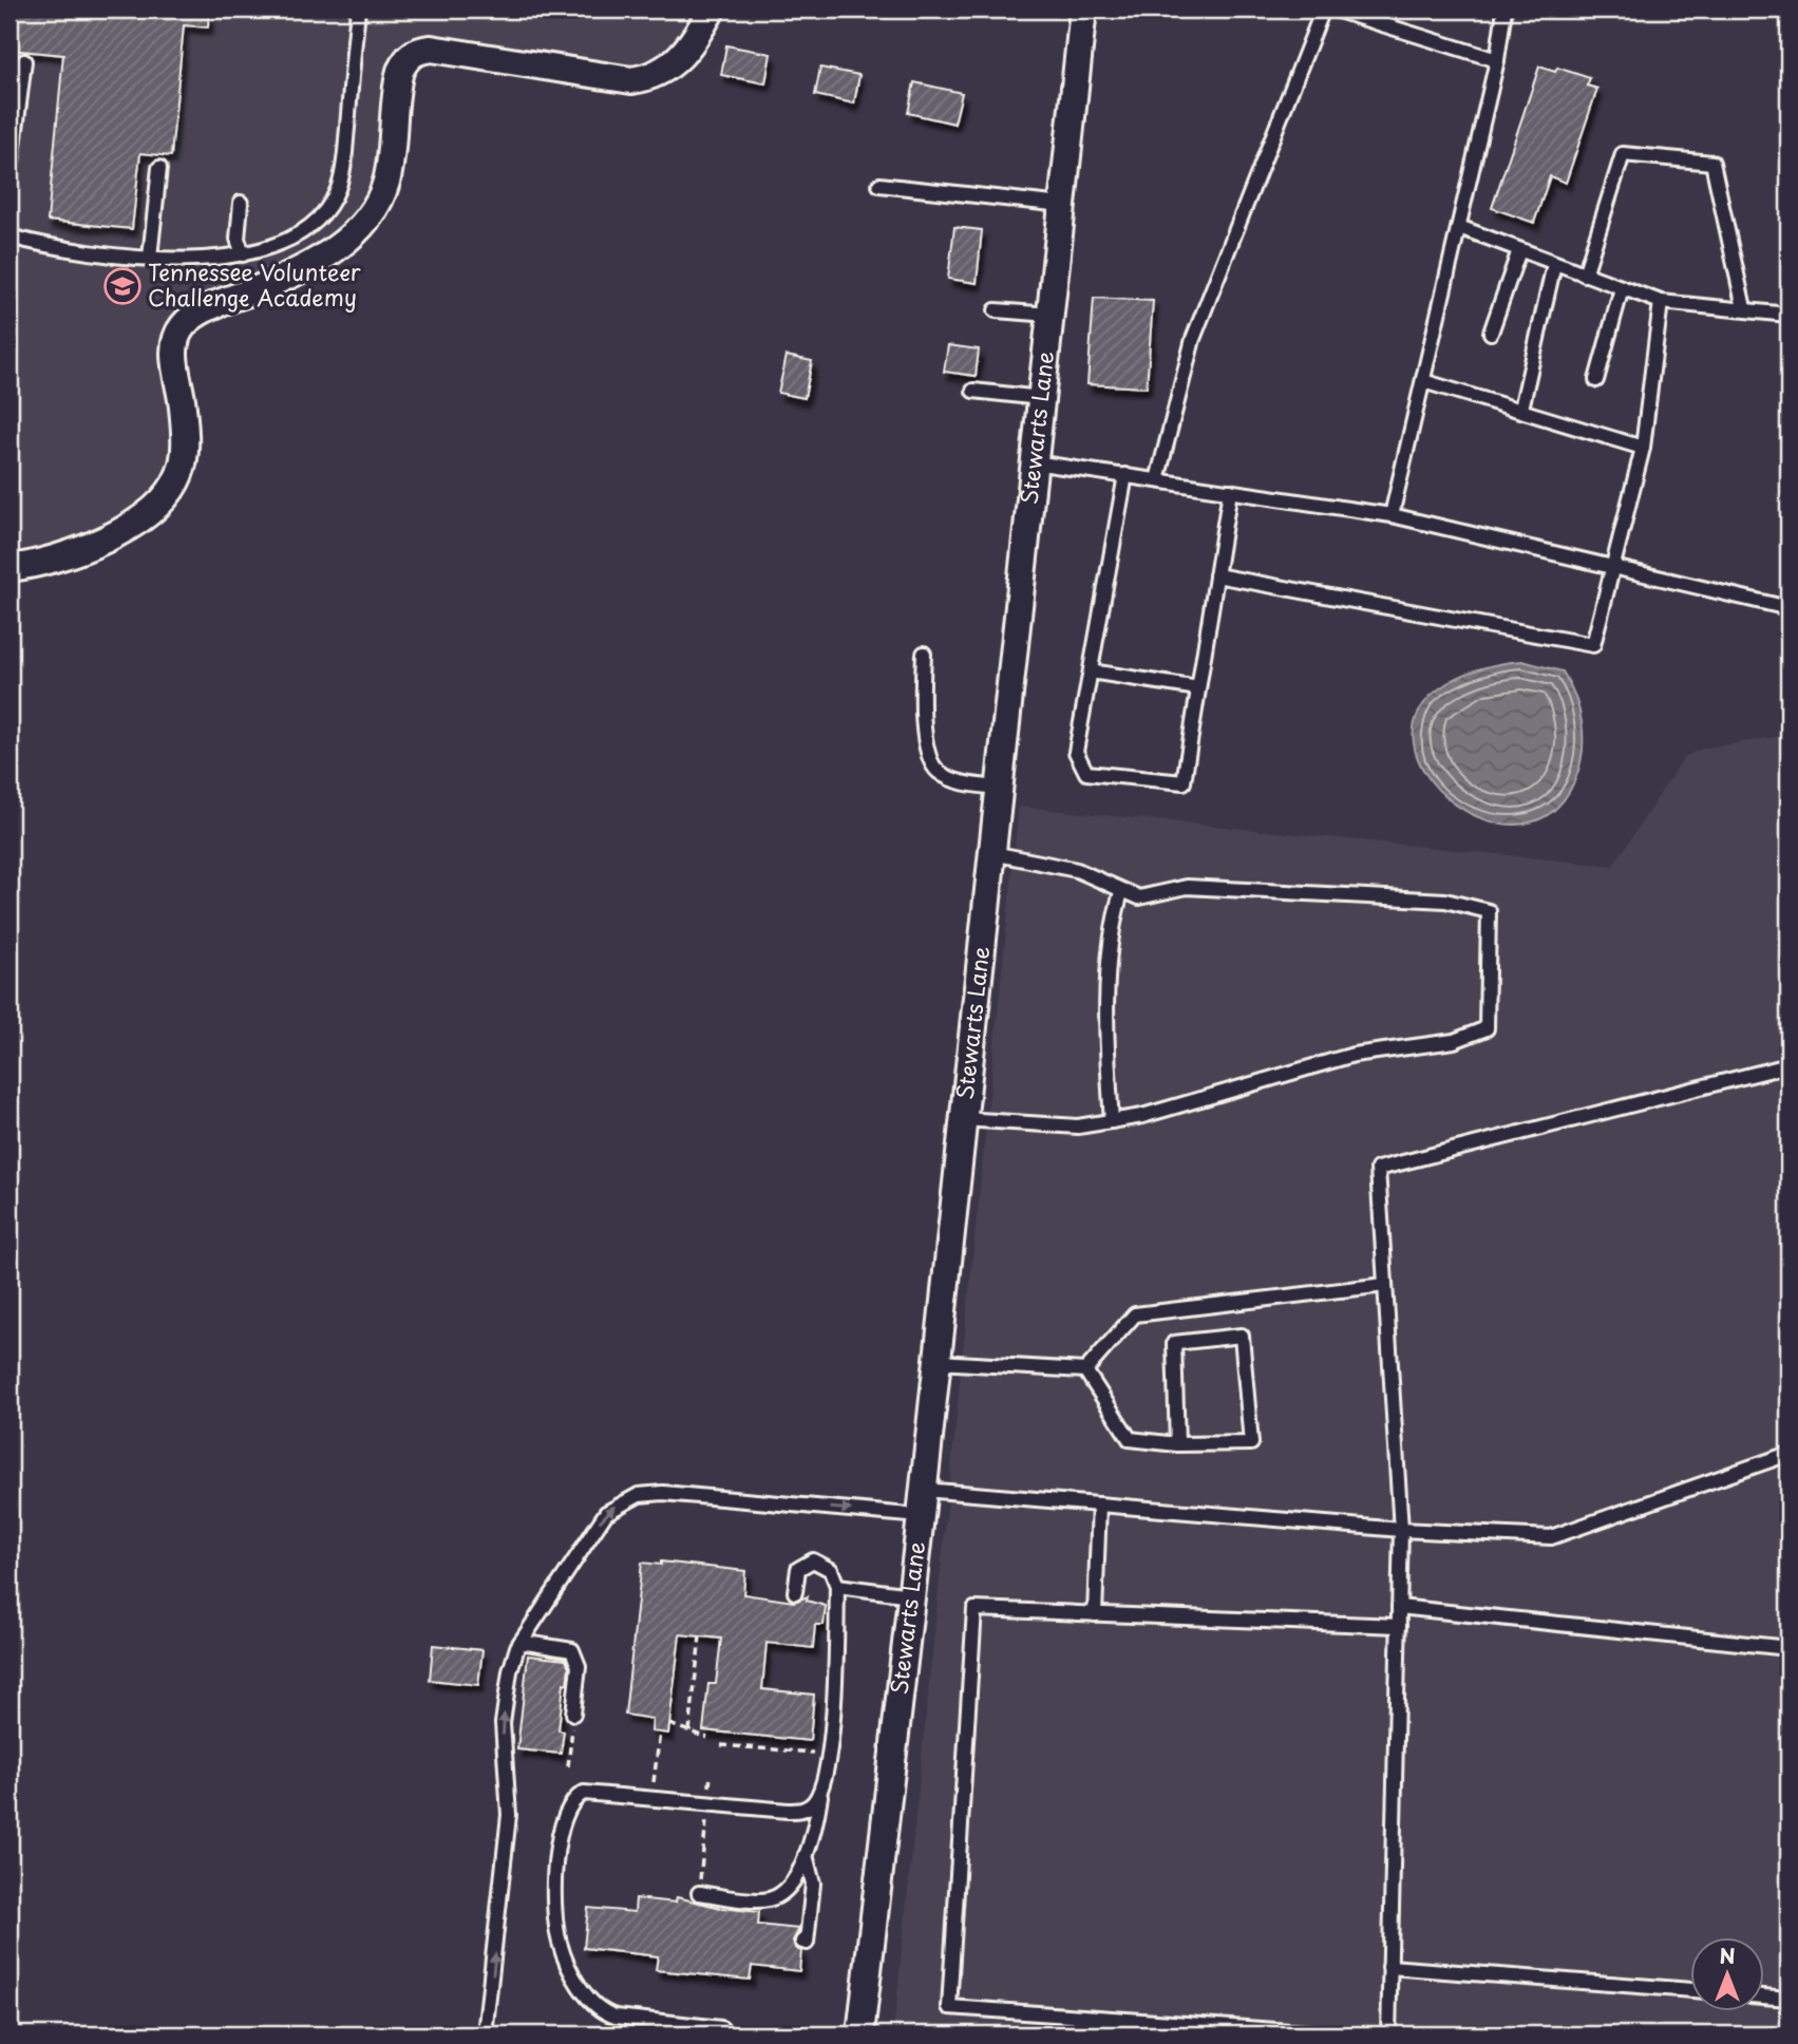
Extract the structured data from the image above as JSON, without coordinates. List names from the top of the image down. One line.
{"streets":{"street":["Stewarts Lane"]},"places":{"school or university":["Tennessee Volunteer Challenge Academy"]},"north":"top"}
